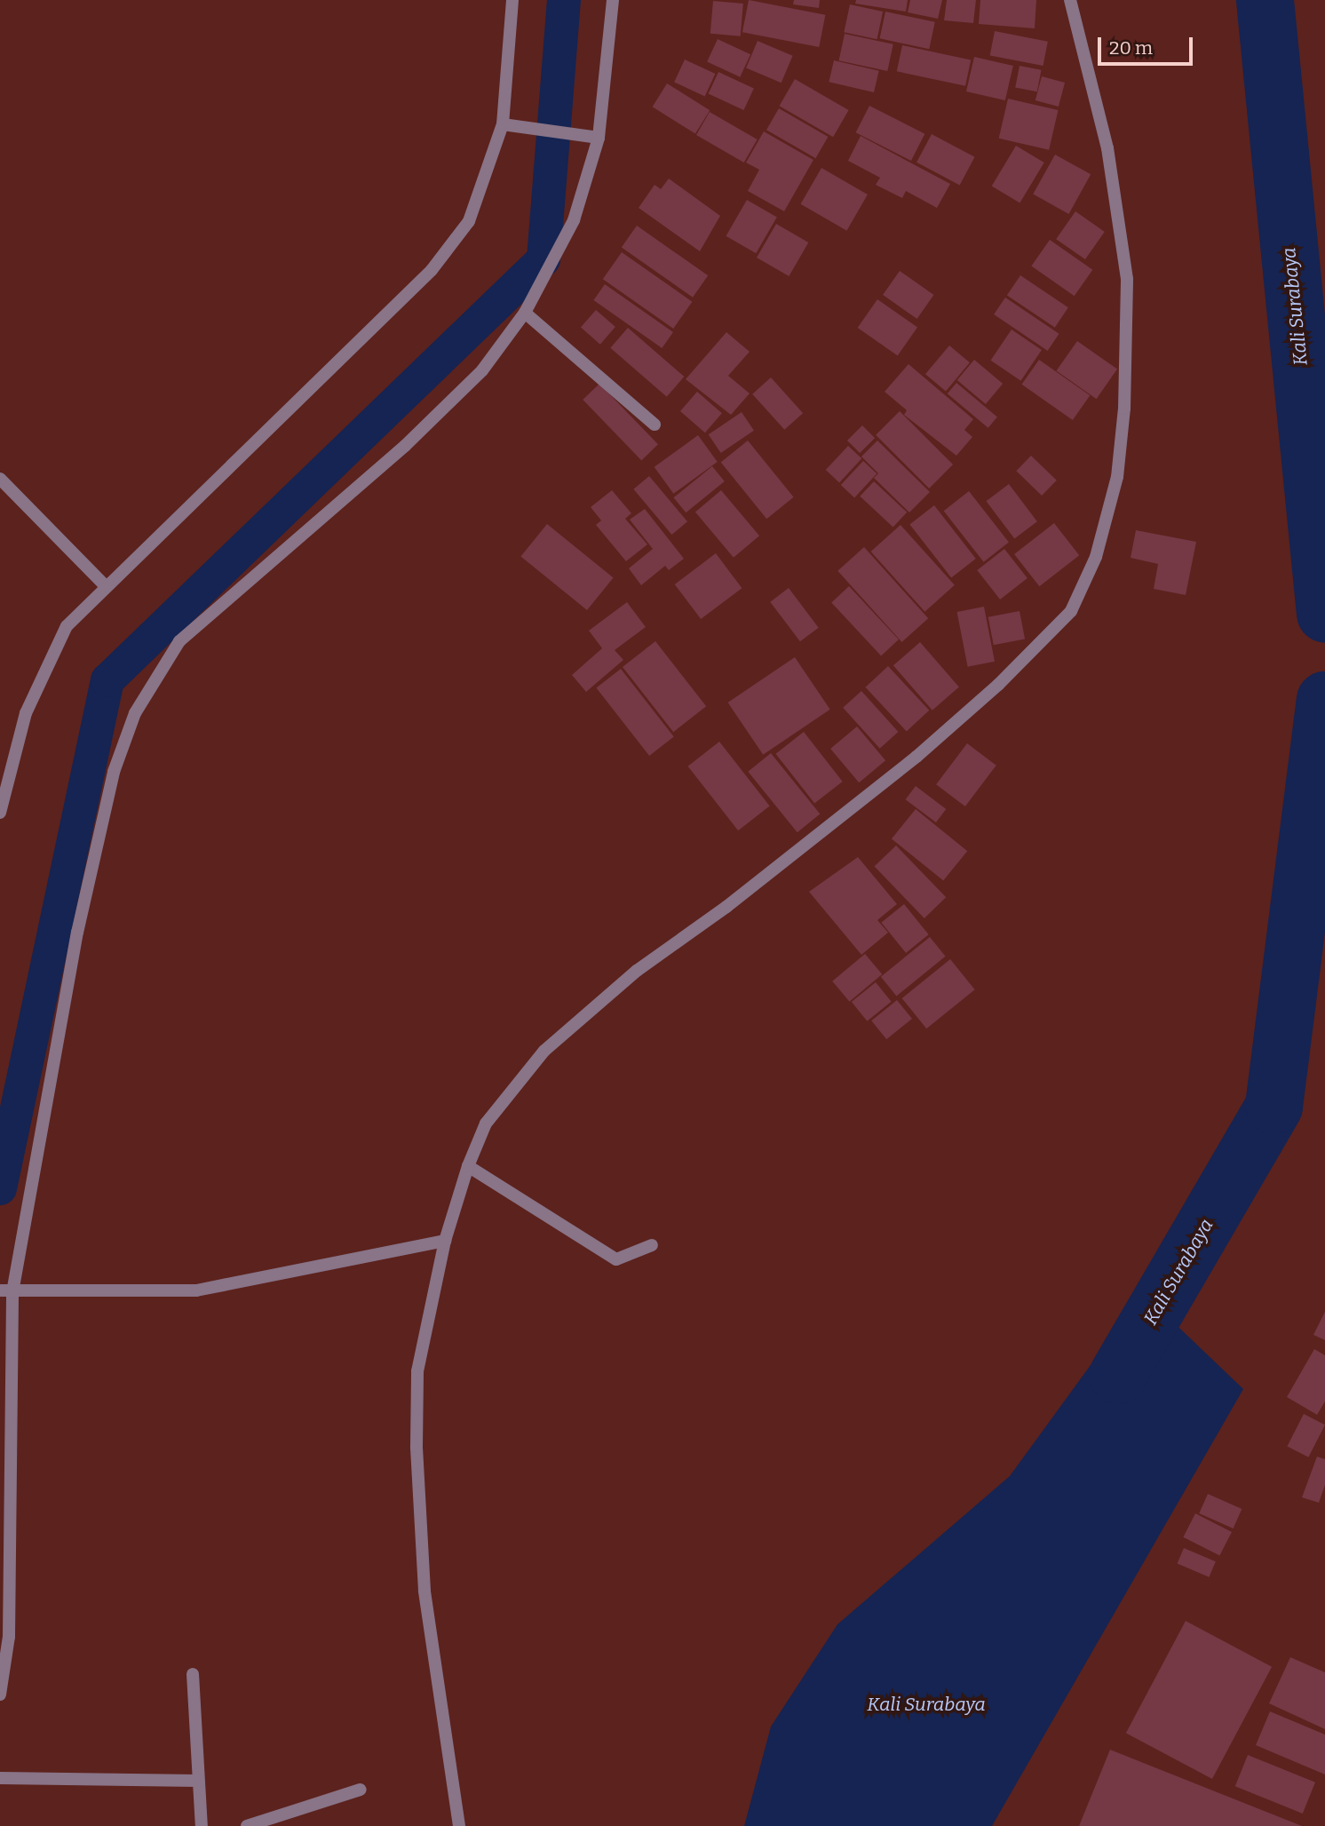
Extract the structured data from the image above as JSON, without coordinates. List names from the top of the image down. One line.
{"water":["Kali Surabaya"],"scale_bar":"20 m"}
